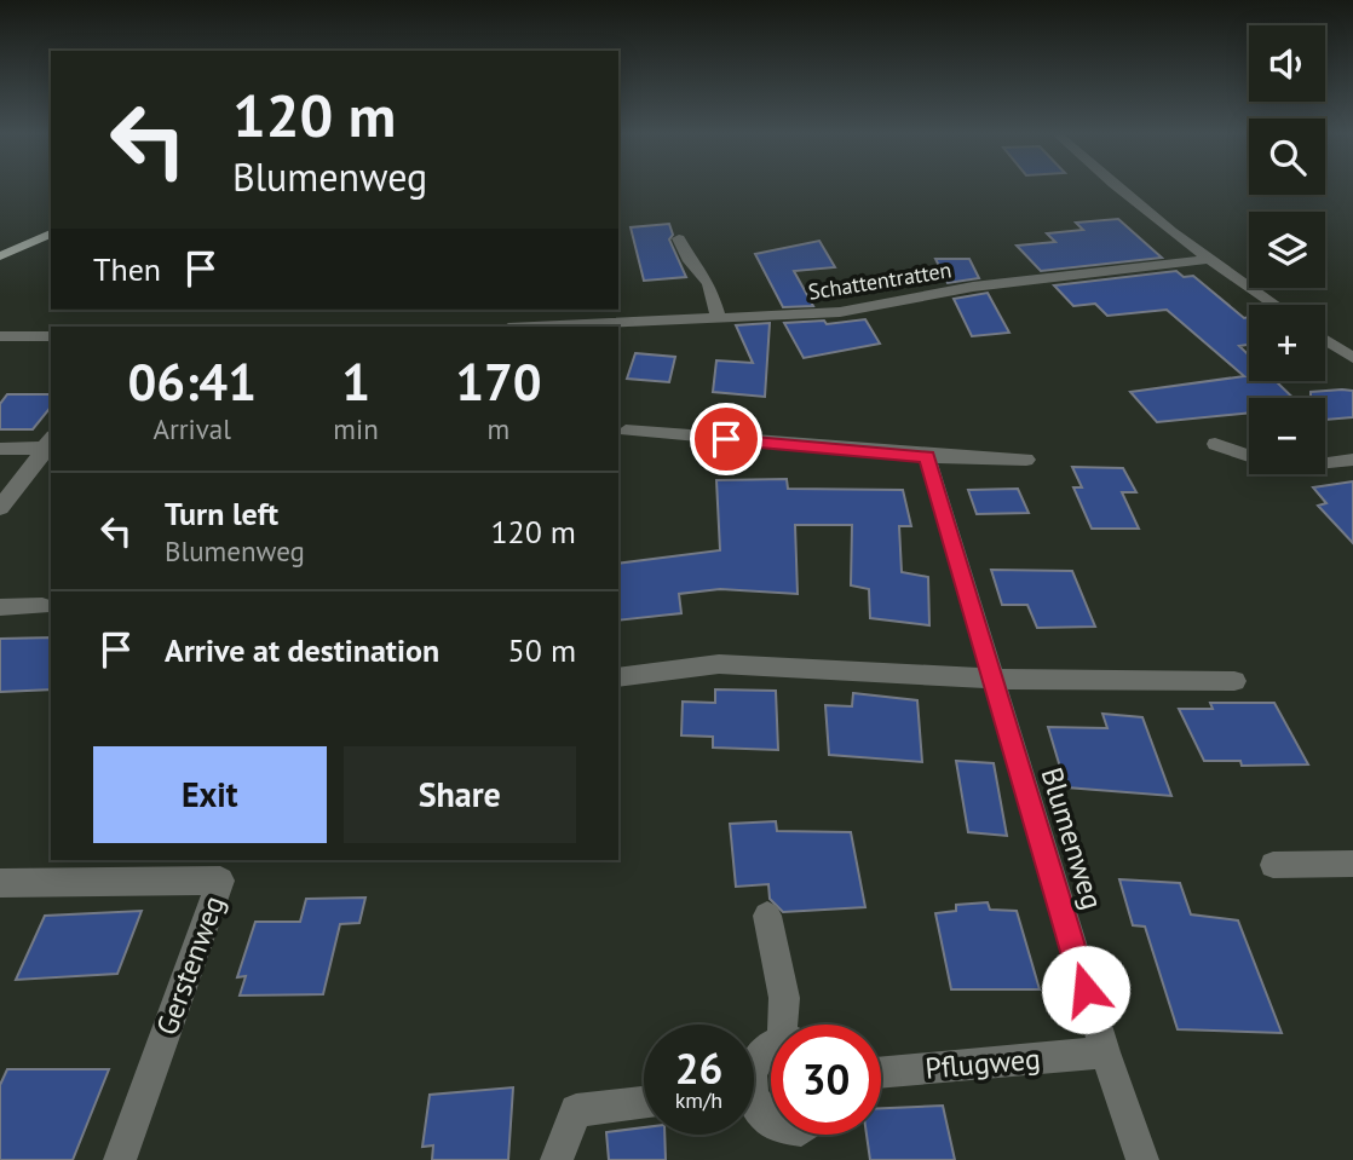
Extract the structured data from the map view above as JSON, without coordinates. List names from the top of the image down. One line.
{"streets":{"street":["Schattentratten","Blumenweg","Gerstenweg","Pflugweg"]},"crossings":[["Blumenweg","Pflugweg"]],"page":{"map_buttons":["+","−"],"turn":["120 m","Blumenweg"],"then":"Then","eta":["06:41","Arrival","1","min","170","m"],"list":[{"name":"Turn left","note":"Blumenweg","value":"120 m"},{"name":"Arrive at destination","value":"50 m"}],"buttons":["Exit","Share"],"speed":"26 km/h","limit":"30"}}
